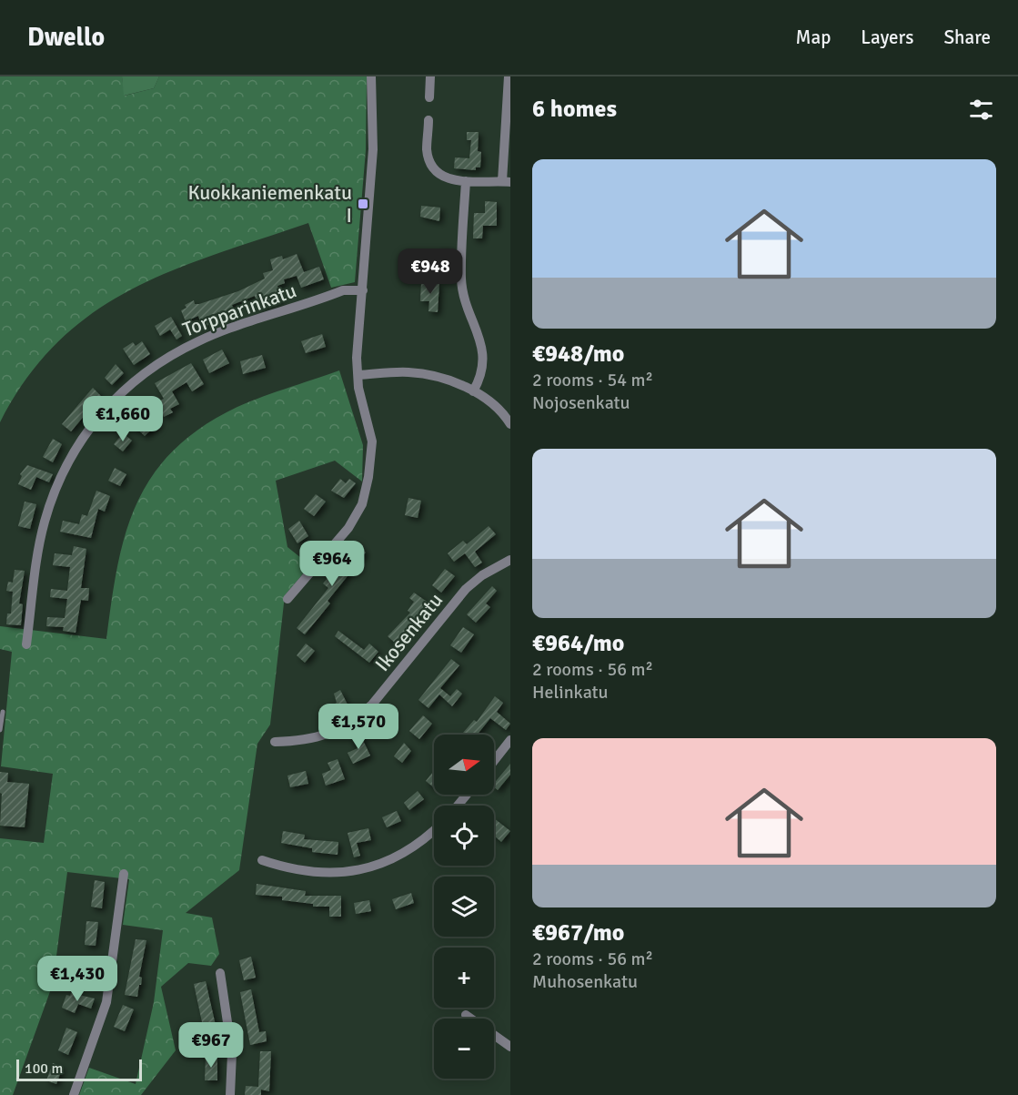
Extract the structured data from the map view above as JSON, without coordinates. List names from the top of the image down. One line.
{"streets":{"street":["Torpparinkatu","Ikosenkatu"]},"places":{"transit":["Kuokkaniemenkatu I"]},"scale_bar":"100 m","north":"right","page":{"header":"Dwello","nav":["Map","Layers","Share"],"heading":"6 homes","list":[{"name":"€948/mo","note":"2 rooms · 54 m² · Nojosenkatu"},{"name":"€964/mo","note":"2 rooms · 56 m² · Helinkatu"},{"name":"€967/mo","note":"2 rooms · 56 m² · Muhosenkatu"}],"price":["€948","€1,660","€964","€1,570","€1,430","€967"],"map_buttons":["+","−"],"scale":"100 m"}}
